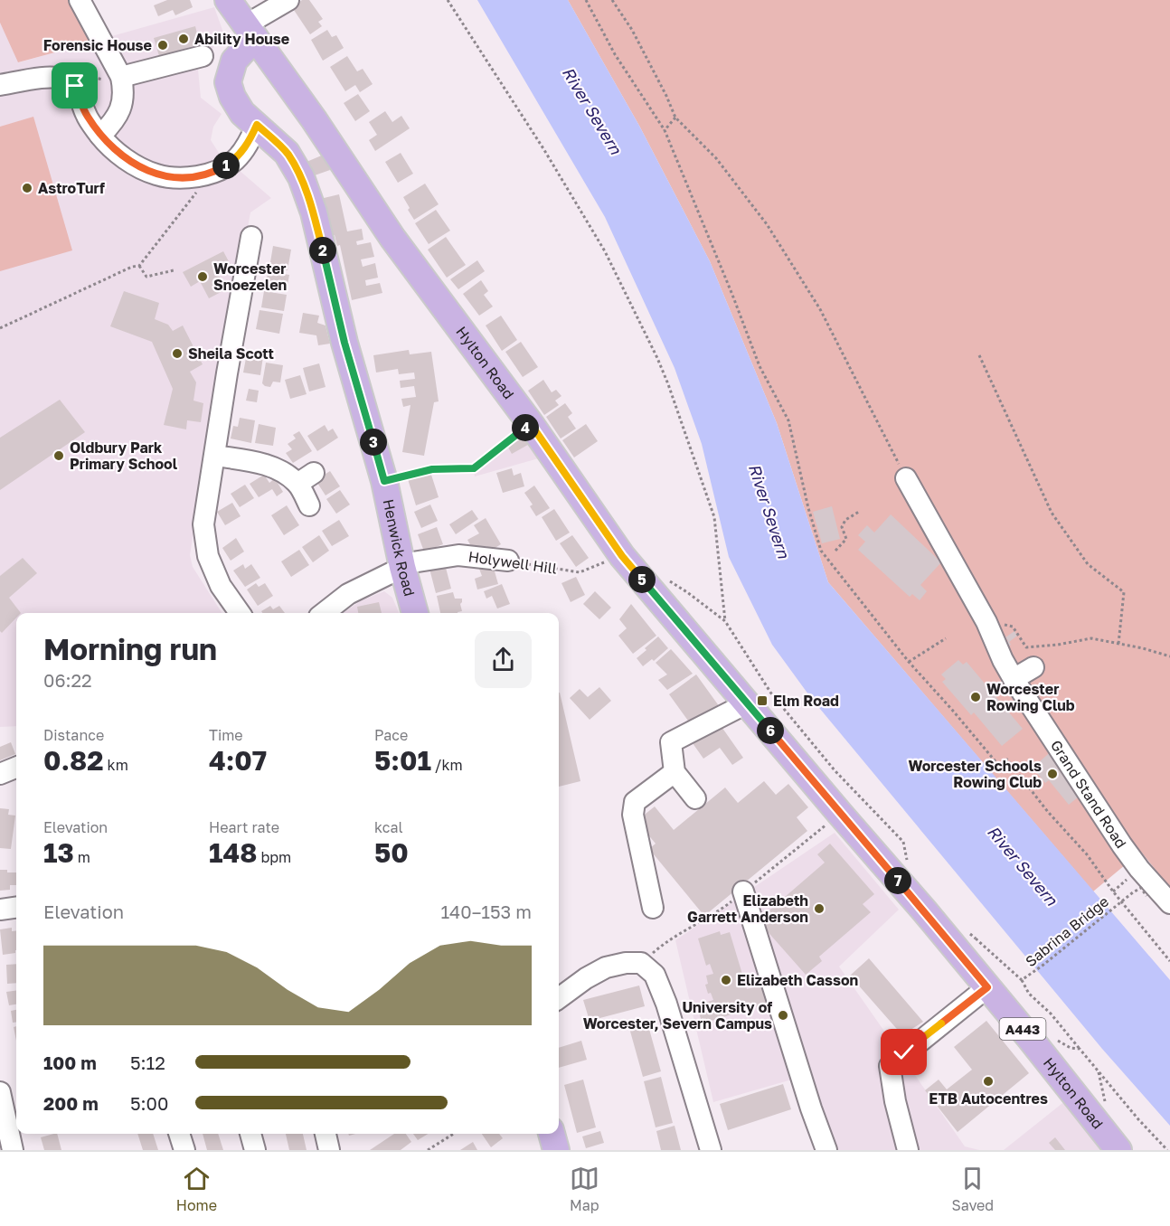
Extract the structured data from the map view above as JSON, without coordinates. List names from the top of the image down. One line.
{"streets":{"main road":["Hylton Road","Henwick Road","A443"],"street":["Holywell Hill","Grand Stand Road"],"path":["Sabrina Bridge"]},"crossings":[["Hylton Road","Henwick Road"],["Hylton Road","Holywell Hill"],["Henwick Road","Holywell Hill"]],"water":["River Severn"],"places":{"other":["Ability House","Forensic House","AstroTurf","Worcester Snoezelen","Sheila Scott","Oldbury Park Primary School","Worcester Rowing Club","Worcester Schools Rowing Club","Elizabeth Garrett Anderson","Elizabeth Casson","University of Worcester, Severn Campus","ETB Autocentres"],"transit":["Elm Road"]},"page":{"pins":["1","2","4","3","5","6","7"],"heading":["Morning run","06:22"],"stats":[["Distance","0.82 km"],["Time","4:07"],["Pace","5:01 /km"],["Elevation","13 m"],["Heart rate","148 bpm"],["kcal","50"]],"chart":["Elevation","140–153 m"],"list":[{"name":"100 m","note":"5:12"},{"name":"200 m","note":"5:00"}],"tabs":["Home","Map","Saved"]}}
